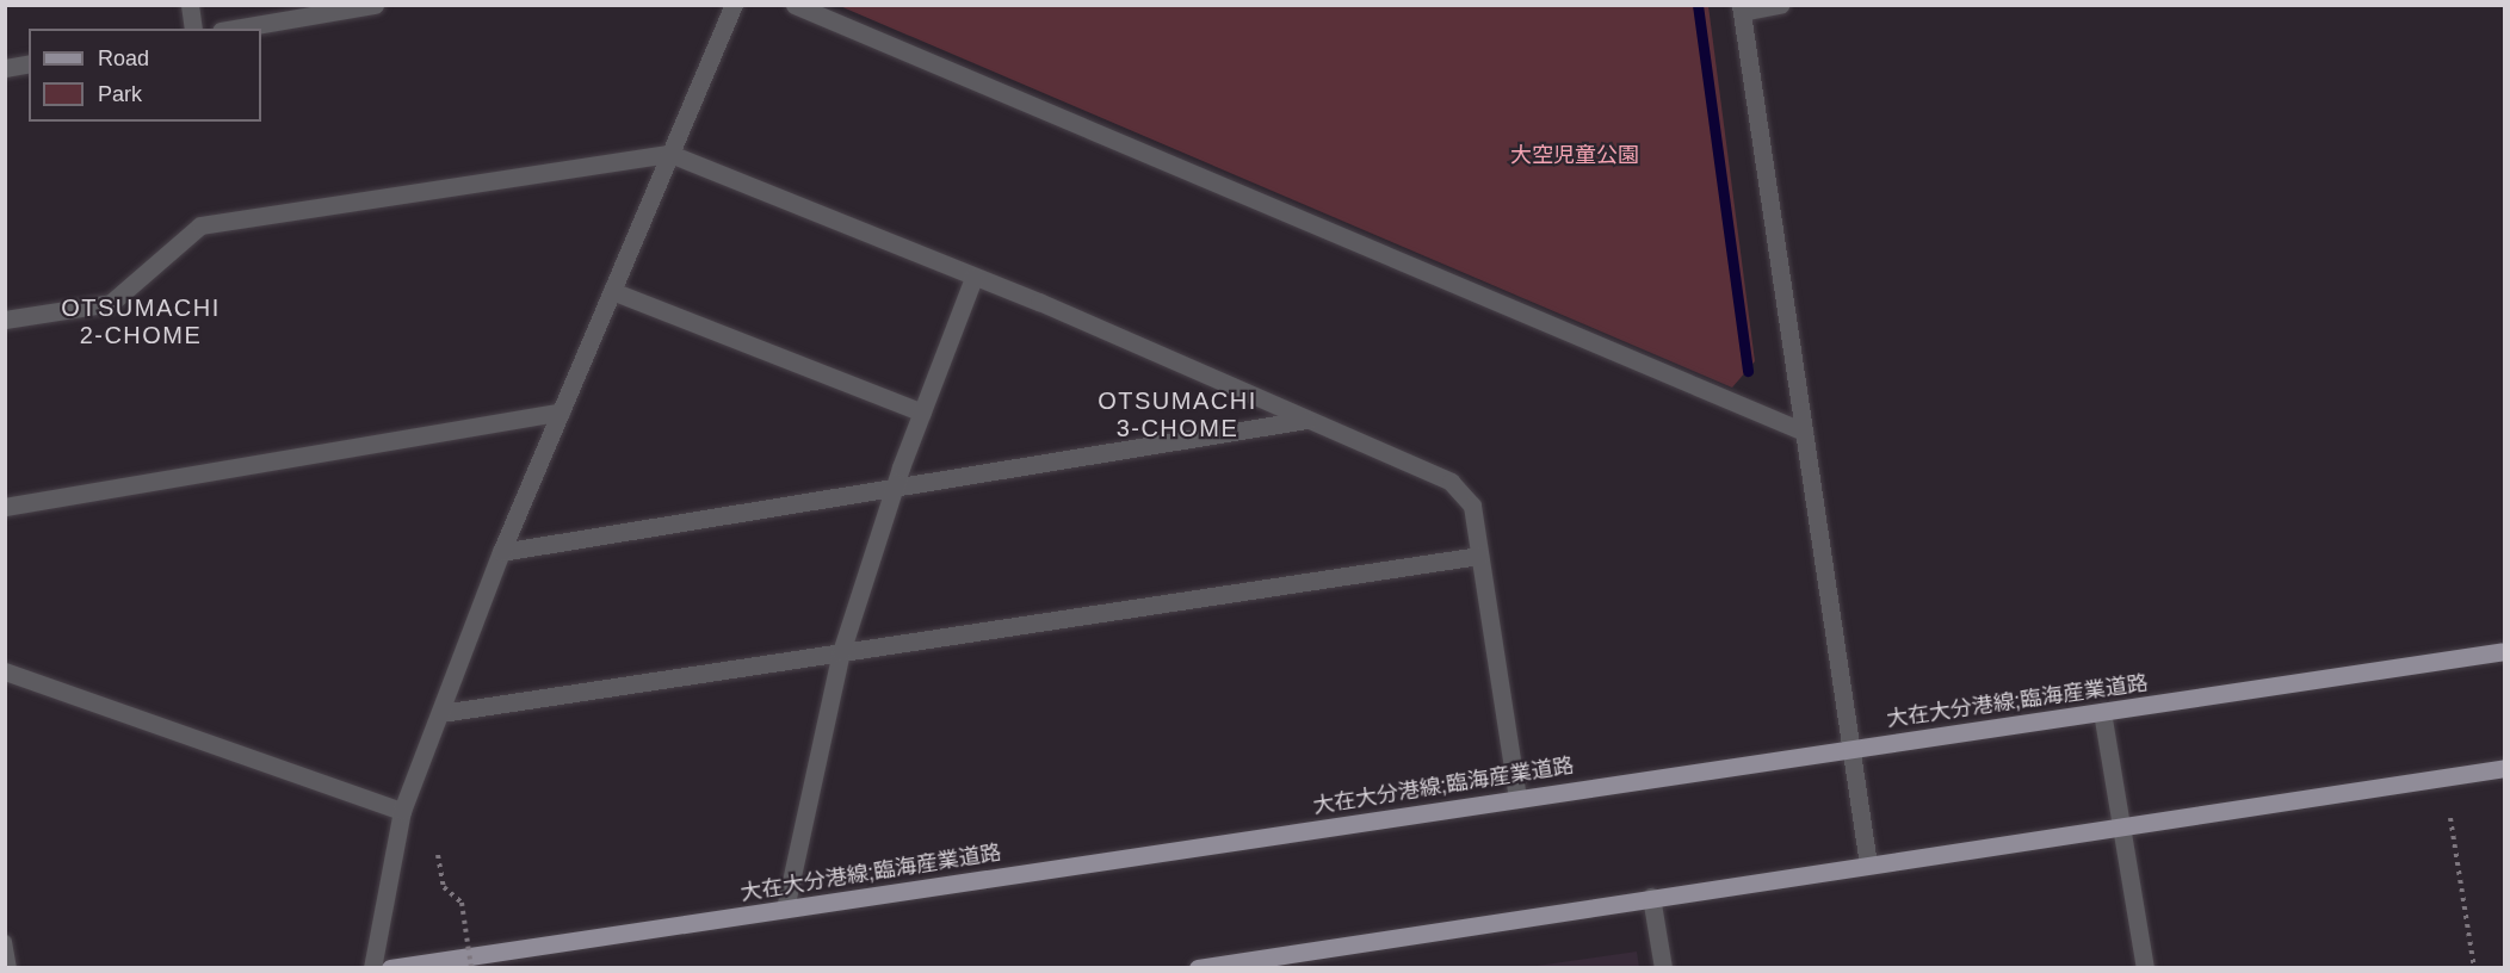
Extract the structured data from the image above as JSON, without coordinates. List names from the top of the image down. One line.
{"streets":{"main road":["大在大分港線;臨海産業道路"]},"districts":["OTSUMACHI 2-CHOME","OTSUMACHI 3-CHOME"],"parks":["大空児童公園"],"legend":["Road","Park"]}
